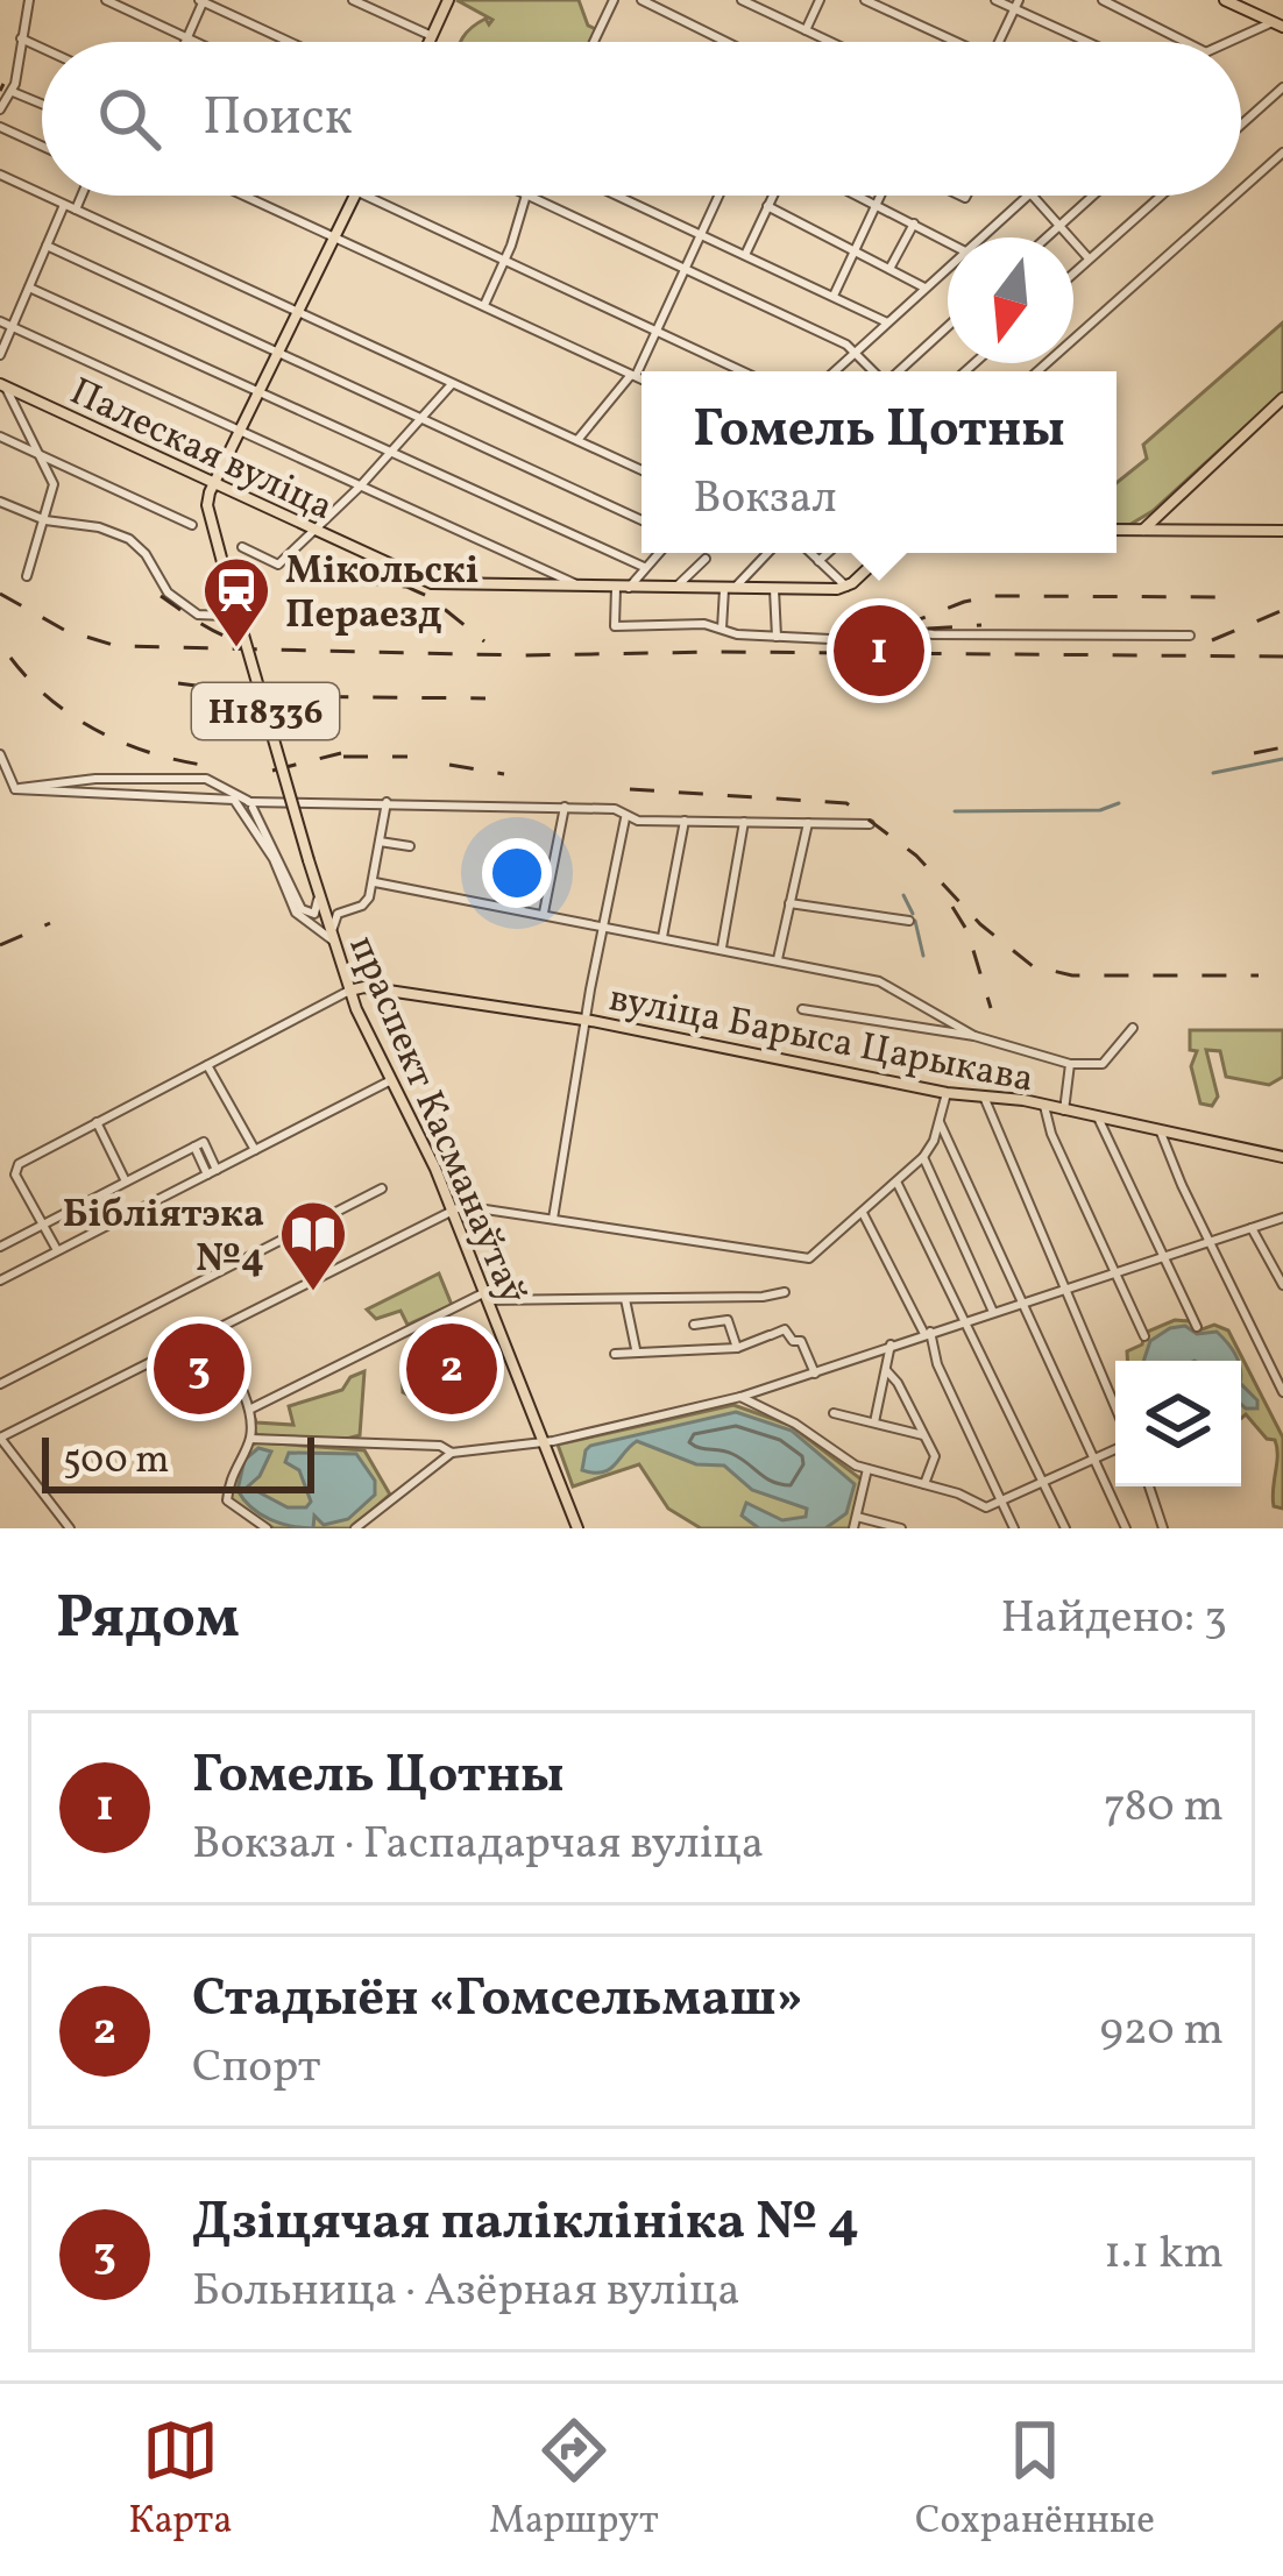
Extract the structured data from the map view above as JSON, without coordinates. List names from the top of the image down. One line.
{"streets":{"main road":["Палеская вуліца","Н18336","вуліца Барыса Царыкава","праспект Касманаўтаў"]},"crossings":[["вуліца Барыса Царыкава","праспект Касманаўтаў"]],"places":{"station":["Мікольскі Пераезд"],"library":["Бібліятэка №4"]},"scale_bar":"500 m","north":"bottom","page":{"search":"Поиск","popup":["Гомель Цотны","Вокзал"],"pins":["1","2","3"],"scale":"500 m","heading":["Рядом","Найдено: 3"],"list":[{"mark":"1","name":"Гомель Цотны","note":"Вокзал · Гаспадарчая вуліца","value":"780 m"},{"mark":"2","name":"Стадыён «Гомсельмаш»","note":"Спорт","value":"920 m"},{"mark":"3","name":"Дзіцячая паліклініка № 4","note":"Больница · Азёрная вуліца","value":"1.1 km"}],"nav":["Карта","Маршрут","Сохранённые"]}}
